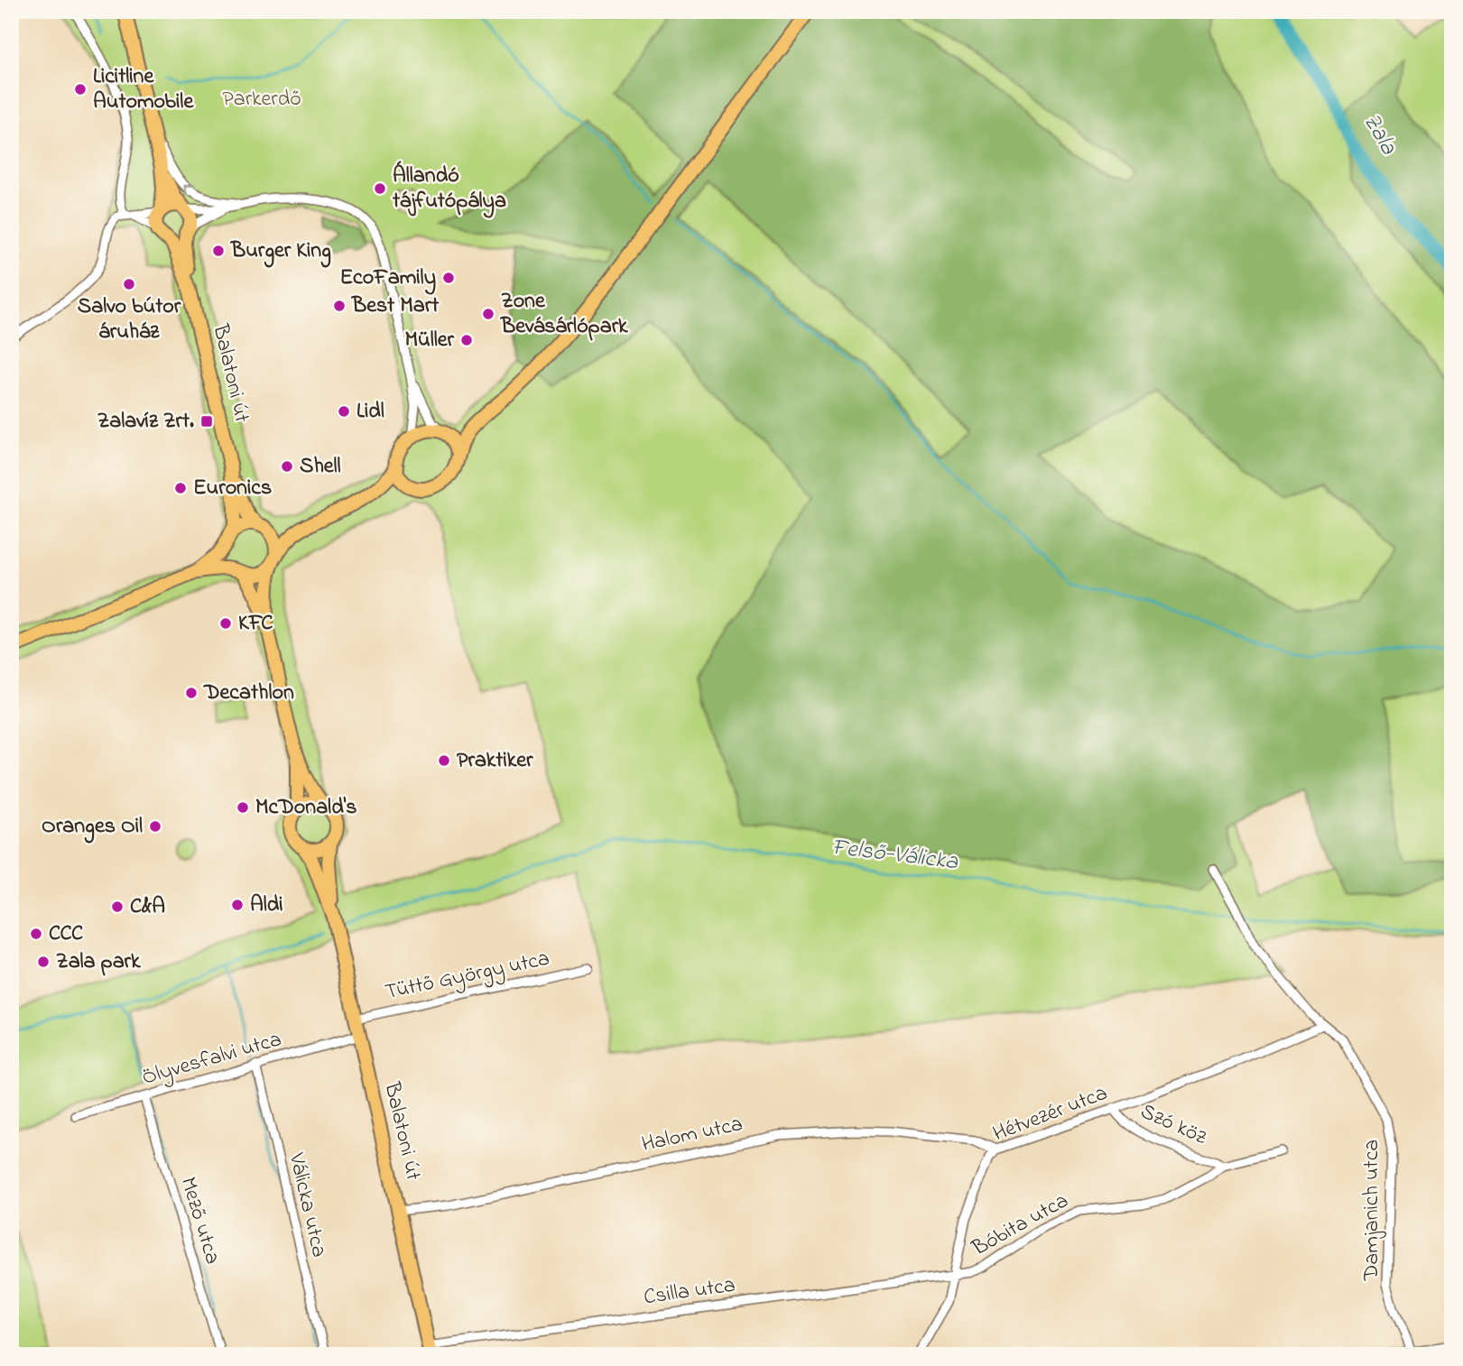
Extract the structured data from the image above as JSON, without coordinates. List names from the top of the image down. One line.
{"streets":{"main road":["Balatoni út"],"street":["Tüttő György utca","Ölyvesfalvi utca","Hétvezér utca","Szó köz","Halom utca","Válicka utca","Damjanich utca","Mező utca","Bóbita utca","Csilla utca"]},"crossings":[["Balatoni út","Tüttő György utca"],["Balatoni út","Ölyvesfalvi utca"],["Balatoni út","Halom utca"],["Balatoni út","Csilla utca"],["Ölyvesfalvi utca","Válicka utca"],["Ölyvesfalvi utca","Mező utca"],["Hétvezér utca","Szó köz"],["Hétvezér utca","Halom utca"],["Hétvezér utca","Damjanich utca"],["Hétvezér utca","Bóbita utca"],["Hétvezér utca","Csilla utca"],["Szó köz","Bóbita utca"],["Bóbita utca","Csilla utca"]],"water":["Zala","Felső-Válicka"],"parks":["Parkerdő"],"places":{"other":["Licitline Automobile","Állandó tájfutópálya","Burger King","EcoFamily","Salvo bútor áruház","Best Mart","Zone Bevásárlópark","Müller","Lidl","Shell","Euronics","KFC","Decathlon","Praktiker","McDonald's","Oranges Oil","Aldi","C&A","CCC","Zala park"],"transit":["Zalavíz Zrt."]}}
